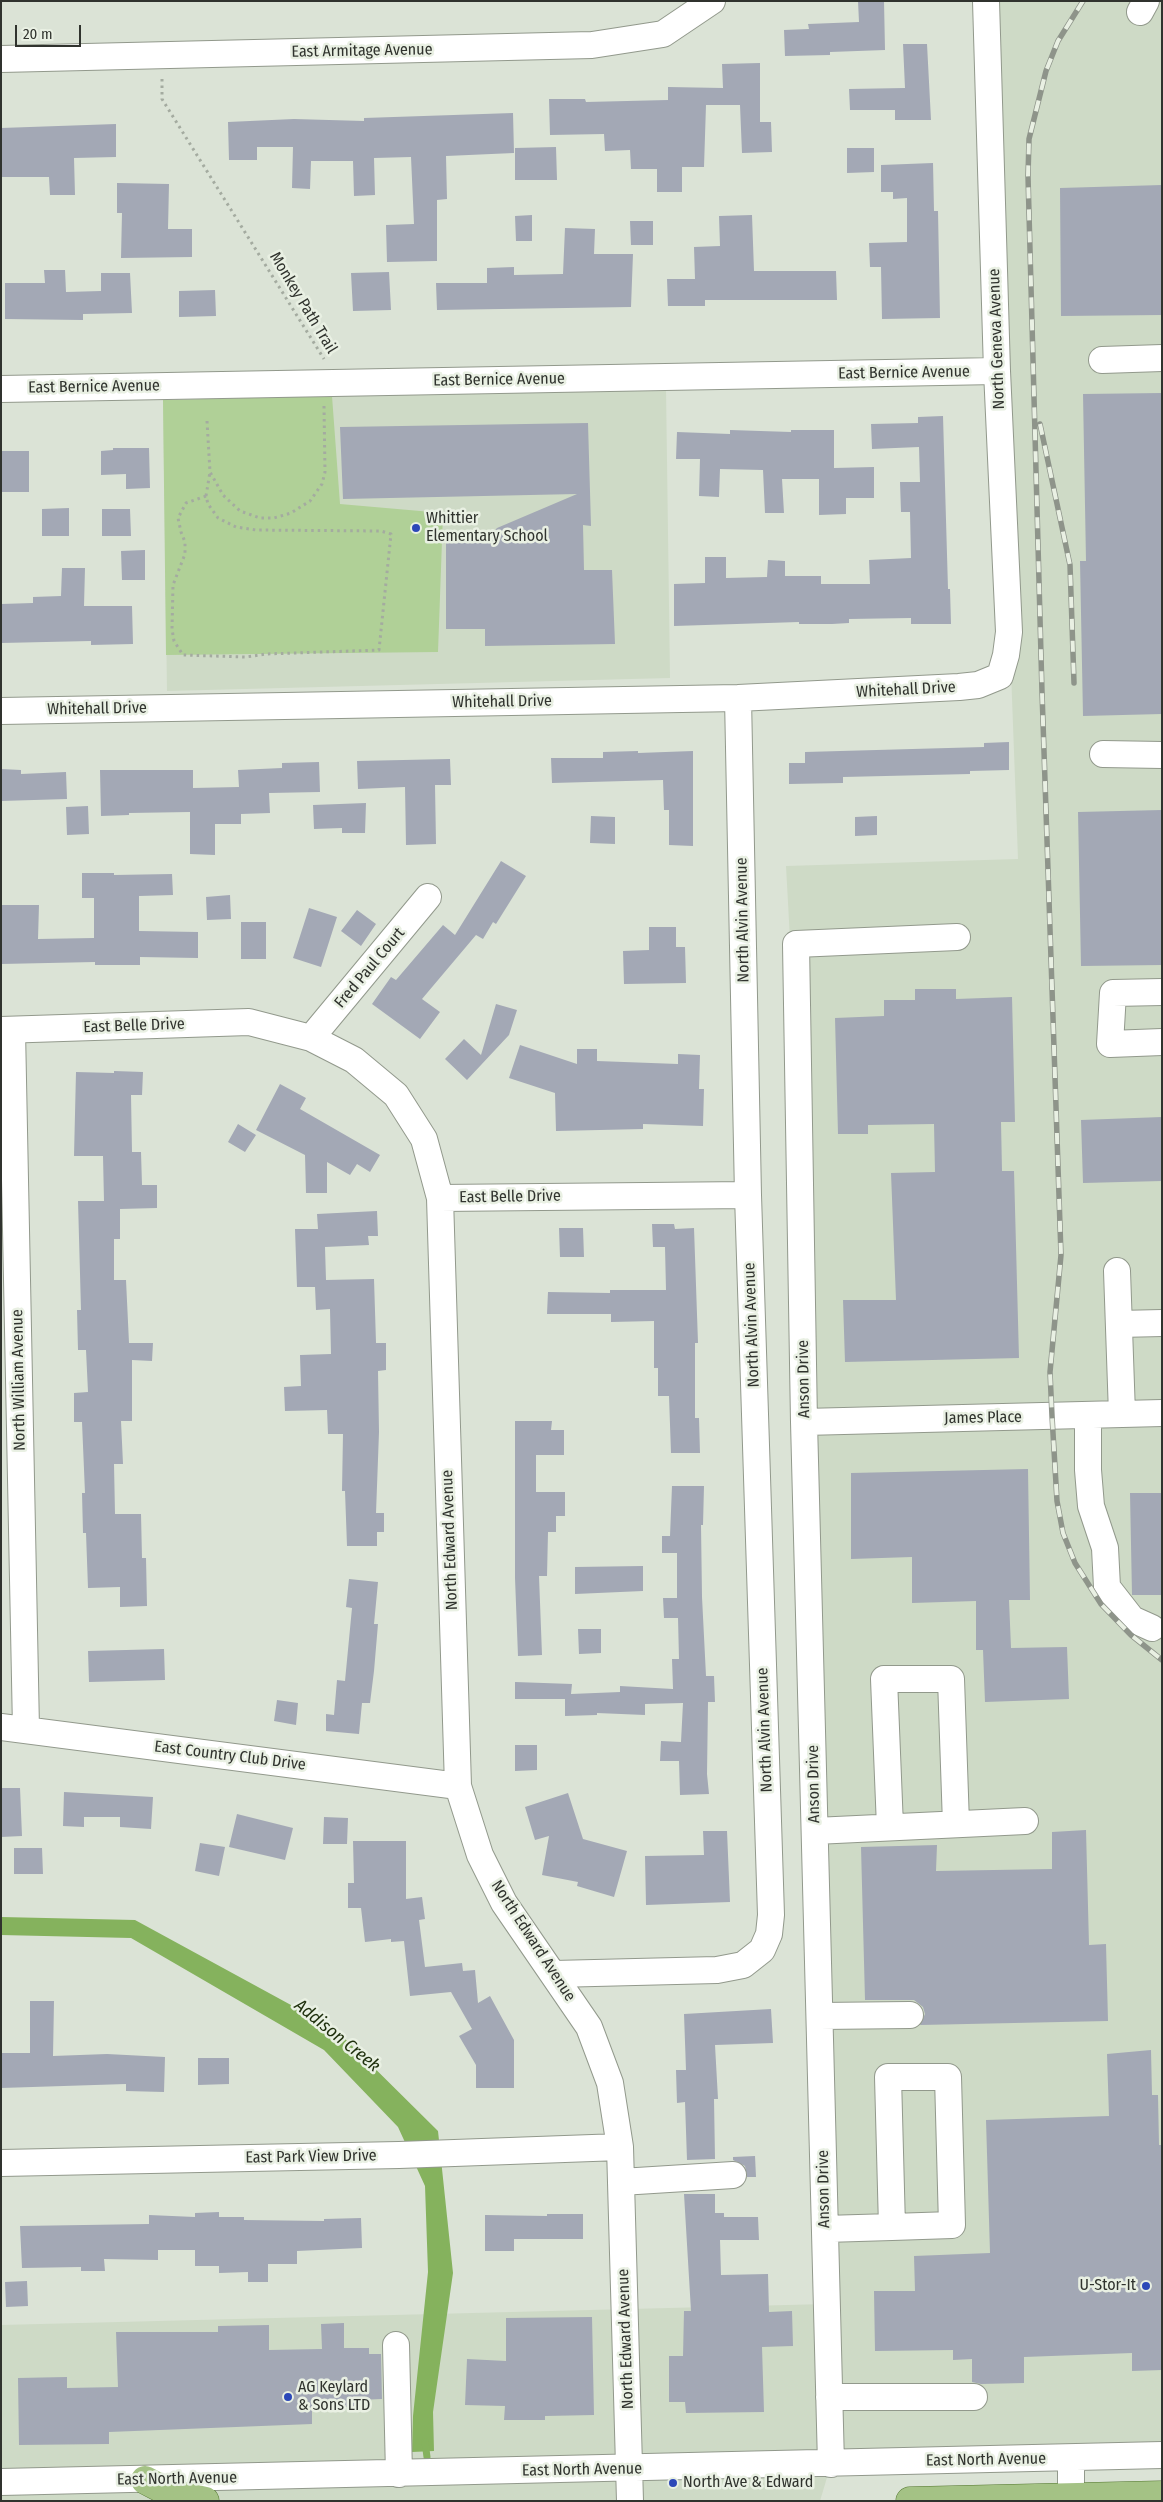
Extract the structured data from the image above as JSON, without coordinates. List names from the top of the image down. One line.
{"streets":{"street":["East Armitage Avenue","North Geneva Avenue","East Bernice Avenue","Whitehall Drive","North Alvin Avenue","Fred Paul Court","East Belle Drive","Anson Drive","North William Avenue","James Place","North Edward Avenue","East Country Club Drive","East Park View Drive","East North Avenue"],"path":["Monkey Path Trail"]},"crossings":[["East Armitage Avenue","Monkey Path Trail"],["Monkey Path Trail","East Bernice Avenue"],["North Geneva Avenue","East Bernice Avenue"],["North Geneva Avenue","Whitehall Drive"],["Whitehall Drive","North Alvin Avenue"],["North Alvin Avenue","East Belle Drive"],["North Alvin Avenue","North Edward Avenue"],["Fred Paul Court","East Belle Drive"],["East Belle Drive","North William Avenue"],["East Belle Drive","North Edward Avenue"],["Anson Drive","James Place"],["Anson Drive","East North Avenue"],["North William Avenue","East Country Club Drive"],["North Edward Avenue","East Country Club Drive"],["North Edward Avenue","East Park View Drive"],["North Edward Avenue","East North Avenue"]],"water":["Addison Creek"],"places":["Whittier Elementary School","U-Stor-It","AG Keylard & Sons LTD","North Ave & Edward"],"scale_bar":"20 m"}
